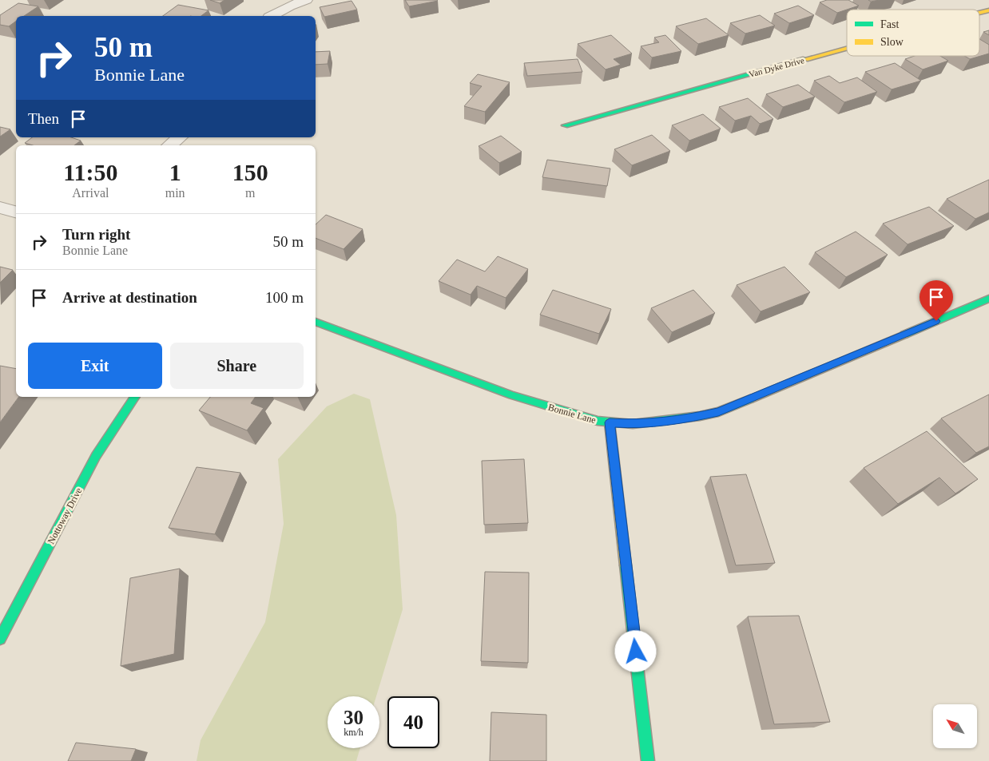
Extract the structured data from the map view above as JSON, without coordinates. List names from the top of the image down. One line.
{"streets":{"street":["Van Dyke Drive","Bonnie Lane","Nottoway Drive"]},"legend":["Fast","Slow"],"north":"top left","page":{"turn":["50 m","Bonnie Lane"],"then":"Then","eta":["11:50","Arrival","1","min","150","m"],"list":[{"name":"Turn right","note":"Bonnie Lane","value":"50 m"},{"name":"Arrive at destination","value":"100 m"}],"buttons":["Exit","Share"],"speed":"30 km/h","limit":"40"}}
